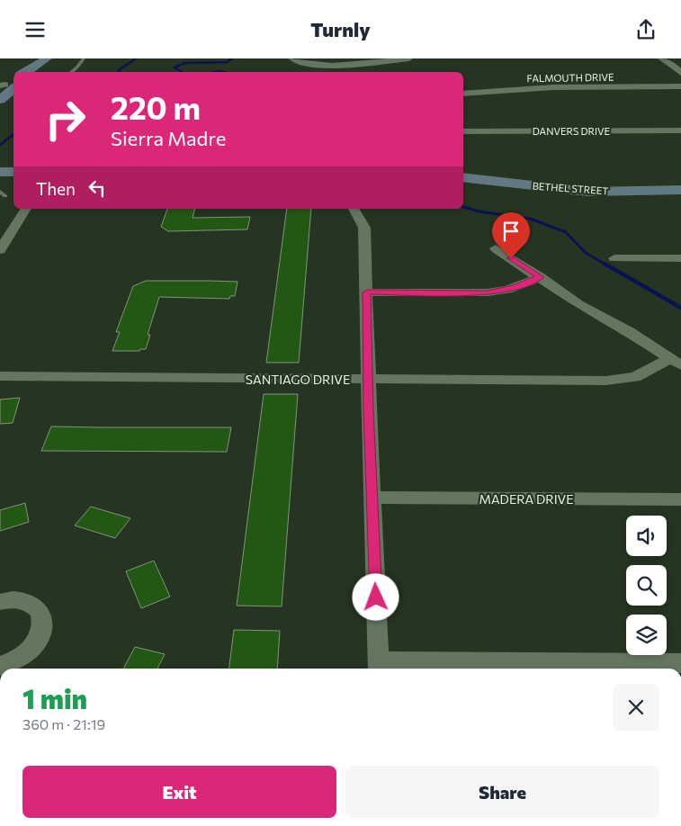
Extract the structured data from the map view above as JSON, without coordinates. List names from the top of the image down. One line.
{"streets":{"street":["FALMOUTH DRIVE","DANVERS DRIVE","BETHEL STREET","SANTIAGO DRIVE","MADERA DRIVE"]},"page":{"header":"Turnly","turn":["220 m","Sierra Madre"],"then":"Then","heading":["1 min","360 m · 21:19"],"buttons":["Exit","Share"]}}
